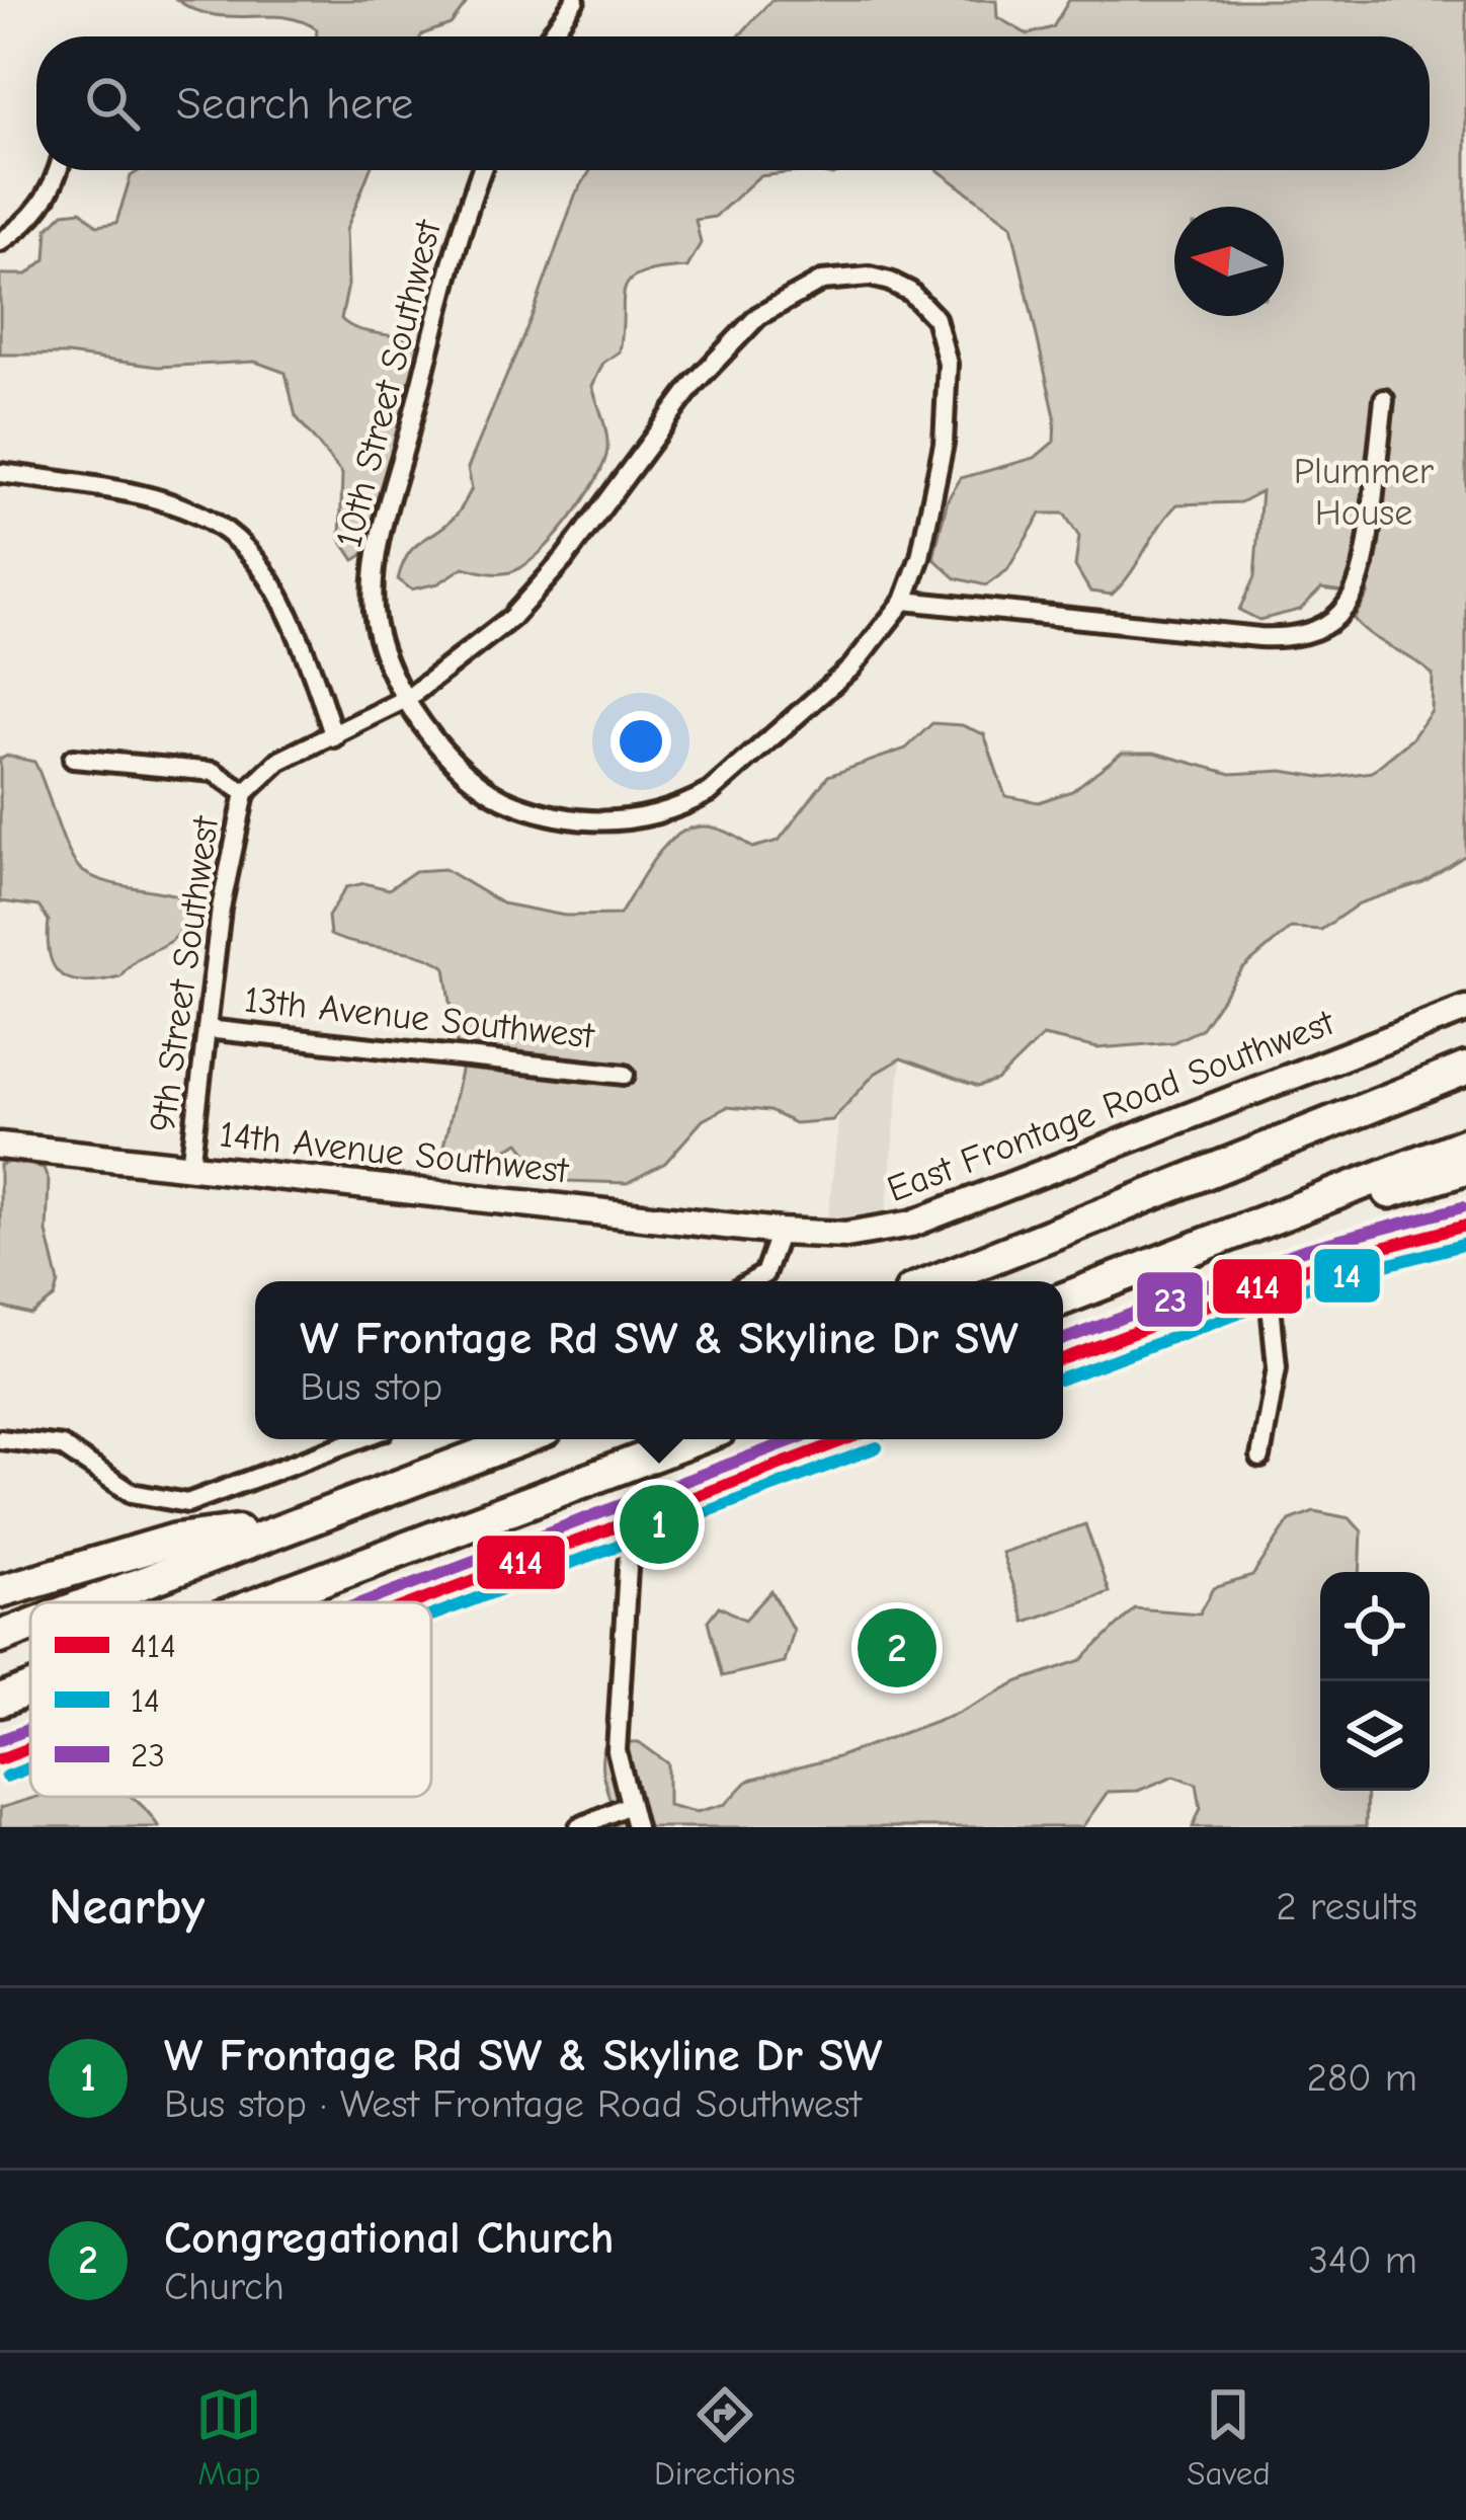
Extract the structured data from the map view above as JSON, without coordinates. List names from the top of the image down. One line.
{"streets":{"street":["10th Street Southwest","9th Street Southwest","13th Avenue Southwest","East Frontage Road Southwest","14th Avenue Southwest"]},"crossings":[["10th Street Southwest","9th Street Southwest"],["9th Street Southwest","13th Avenue Southwest"],["9th Street Southwest","14th Avenue Southwest"],["East Frontage Road Southwest","14th Avenue Southwest"]],"parks":["Plummer House"],"lines":["transit line 23","transit line 414","transit line 14"],"legend":["414","14","23"],"north":"left","page":{"search":"Search here","popup":["W Frontage Rd SW & Skyline Dr SW","Bus stop"],"pins":["1","2"],"heading":["Nearby","2 results"],"list":[{"mark":"1","name":"W Frontage Rd SW & Skyline Dr SW","note":"Bus stop · West Frontage Road Southwest","value":"280 m"},{"mark":"2","name":"Congregational Church","note":"Church","value":"340 m"}],"nav":["Map","Directions","Saved"]}}
